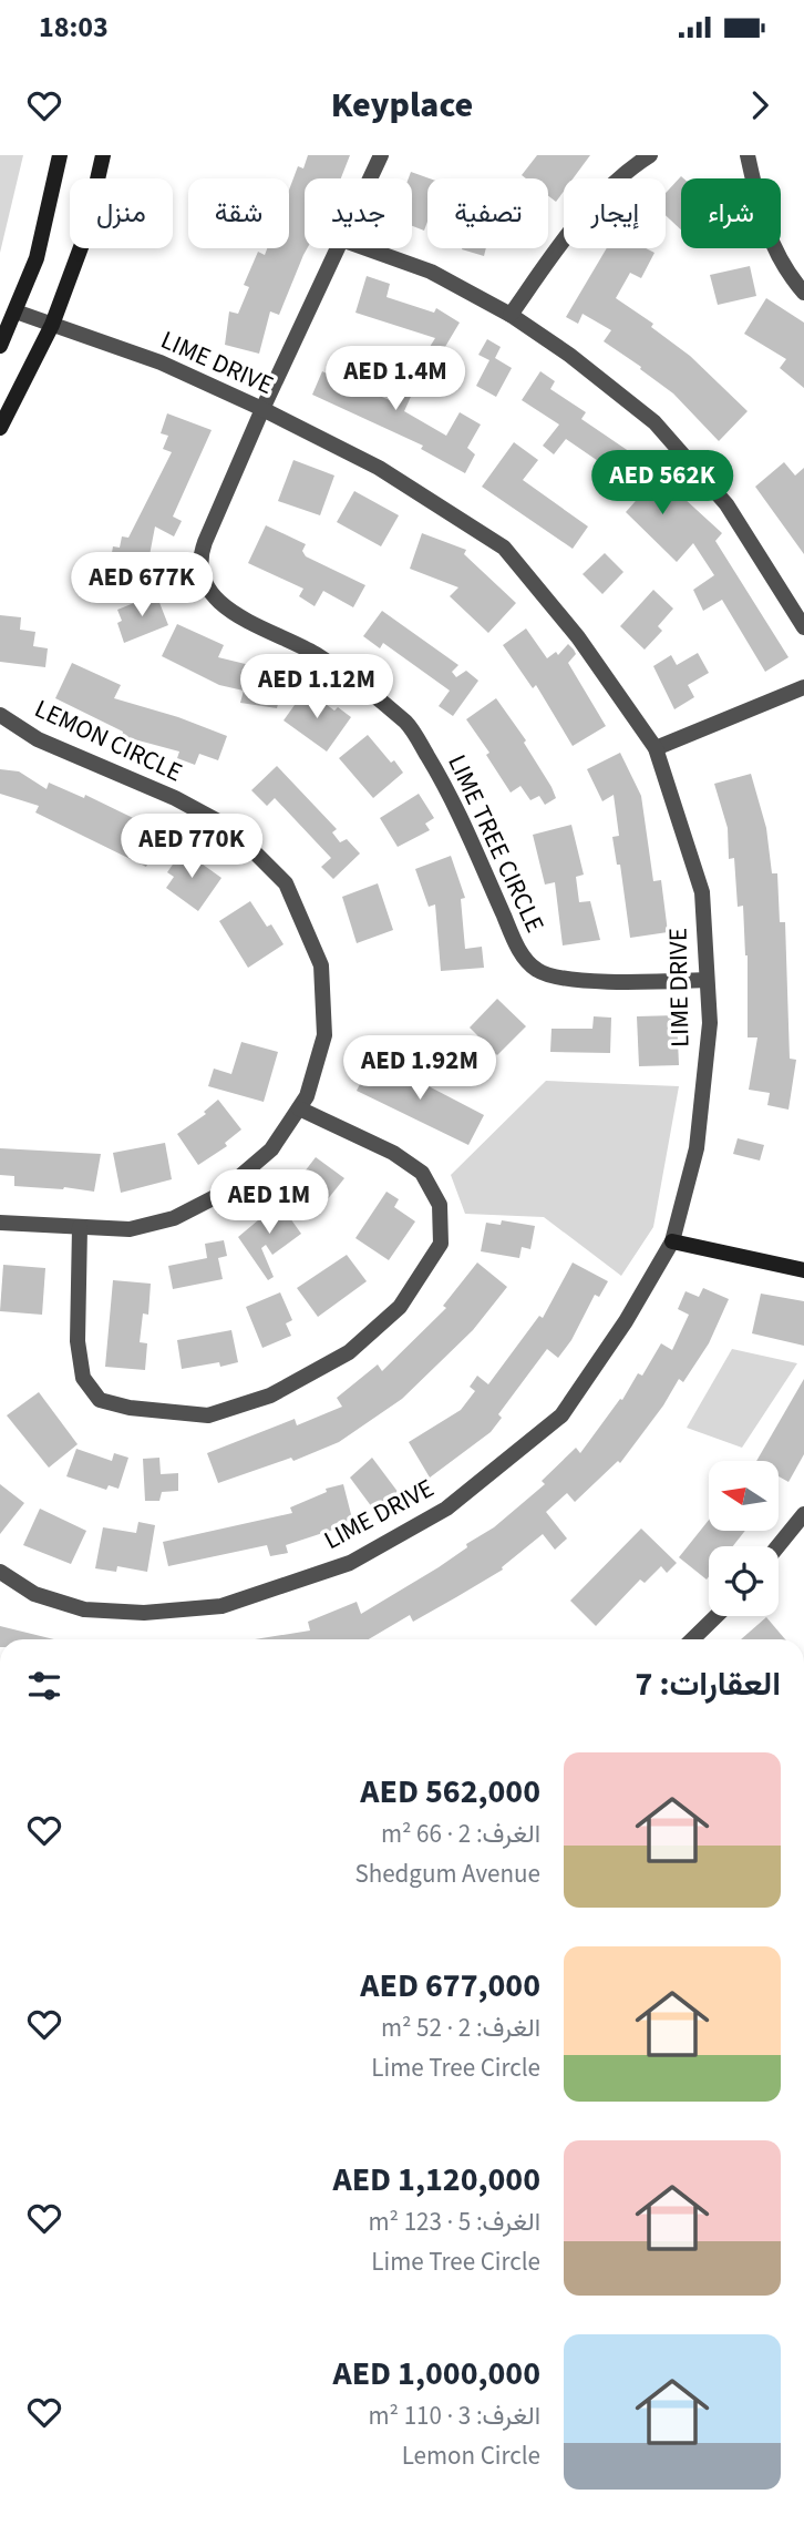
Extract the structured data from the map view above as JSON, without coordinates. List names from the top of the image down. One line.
{"streets":{"street":["LIME DRIVE","LEMON CIRCLE","LIME TREE CIRCLE"]},"crossings":[["LIME DRIVE","LIME TREE CIRCLE"]],"north":"left","page":{"status":"18:03","header":"Keyplace","chip":["شراء","إيجار","تصفية","جديد","شقة","منزل"],"price":["AED 1.4M","AED 562K","AED 677K","AED 1.12M","AED 770K","AED 1.92M","AED 1M"],"heading":"العقارات: 7","list":[{"name":"AED 562,000","note":"الغرف: 2 · 66 m² · Shedgum Avenue"},{"name":"AED 677,000","note":"الغرف: 2 · 52 m² · Lime Tree Circle"},{"name":"AED 1,120,000","note":"الغرف: 5 · 123 m² · Lime Tree Circle"},{"name":"AED 1,000,000","note":"الغرف: 3 · 110 m² · Lemon Circle"}]}}
